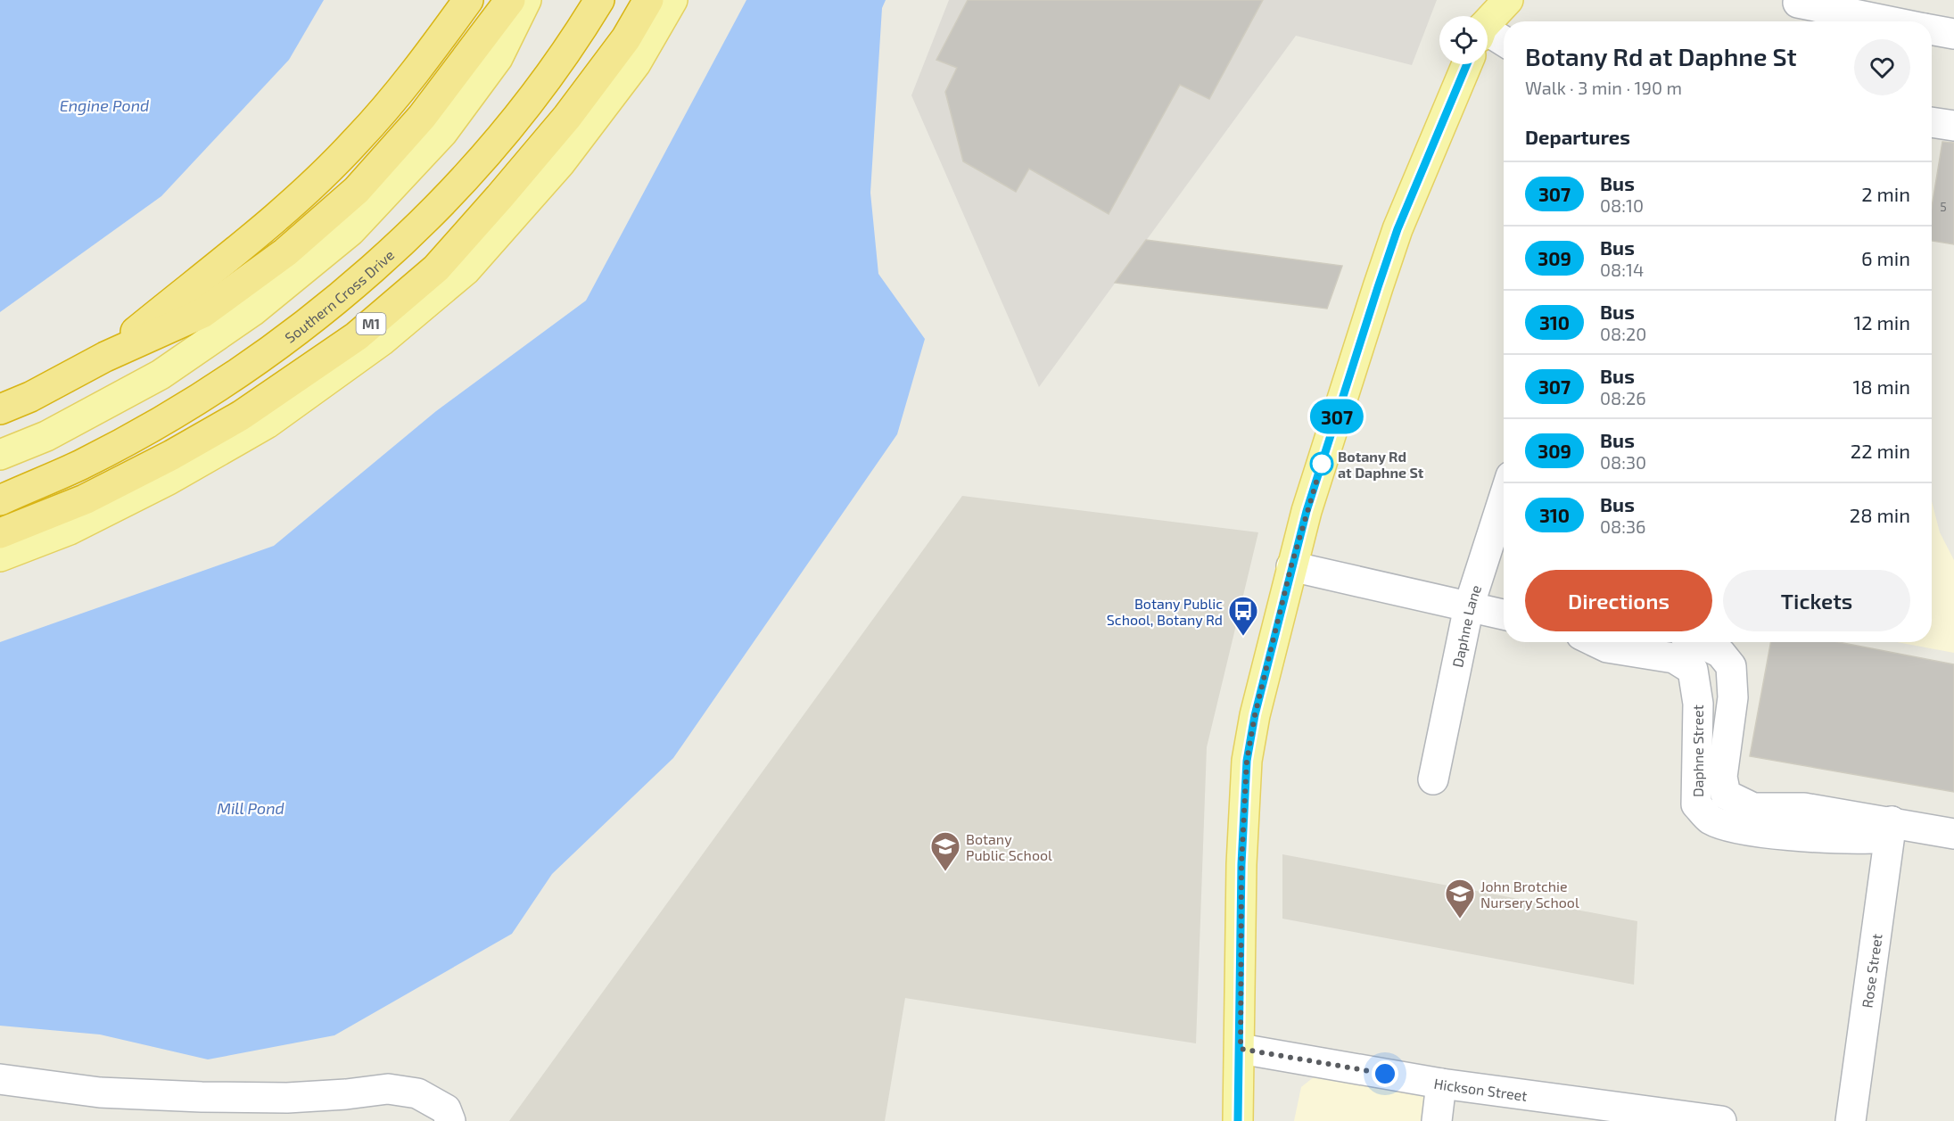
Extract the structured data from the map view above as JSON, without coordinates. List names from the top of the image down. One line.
{"streets":{"highway":["Southern Cross Drive","M1"],"street":["Daphne Lane","Daphne Street","Rose Street","Hickson Street"]},"crossings":[["Daphne Street","Rose Street"]],"water":["Engine Pond","Mill Pond"],"places":{"other":["Botany Rd at Daphne St"],"bus stop":["Botany Public School, Botany Rd"],"school or university":["Botany Public School","John Brotchie Nursery School"]},"lines":["bus line 307"],"house_numbers":["5"],"page":{"on_map":"307","heading":[["Botany Rd at Daphne St","Walk · 3 min · 190 m"],"Departures"],"list":[{"mark":"307","name":"Bus","note":"08:10","value":"2 min"},{"mark":"309","name":"Bus","note":"08:14","value":"6 min"},{"mark":"310","name":"Bus","note":"08:20","value":"12 min"},{"mark":"307","name":"Bus","note":"08:26","value":"18 min"},{"mark":"309","name":"Bus","note":"08:30","value":"22 min"},{"mark":"310","name":"Bus","note":"08:36","value":"28 min"}],"buttons":["Directions","Tickets"]}}
